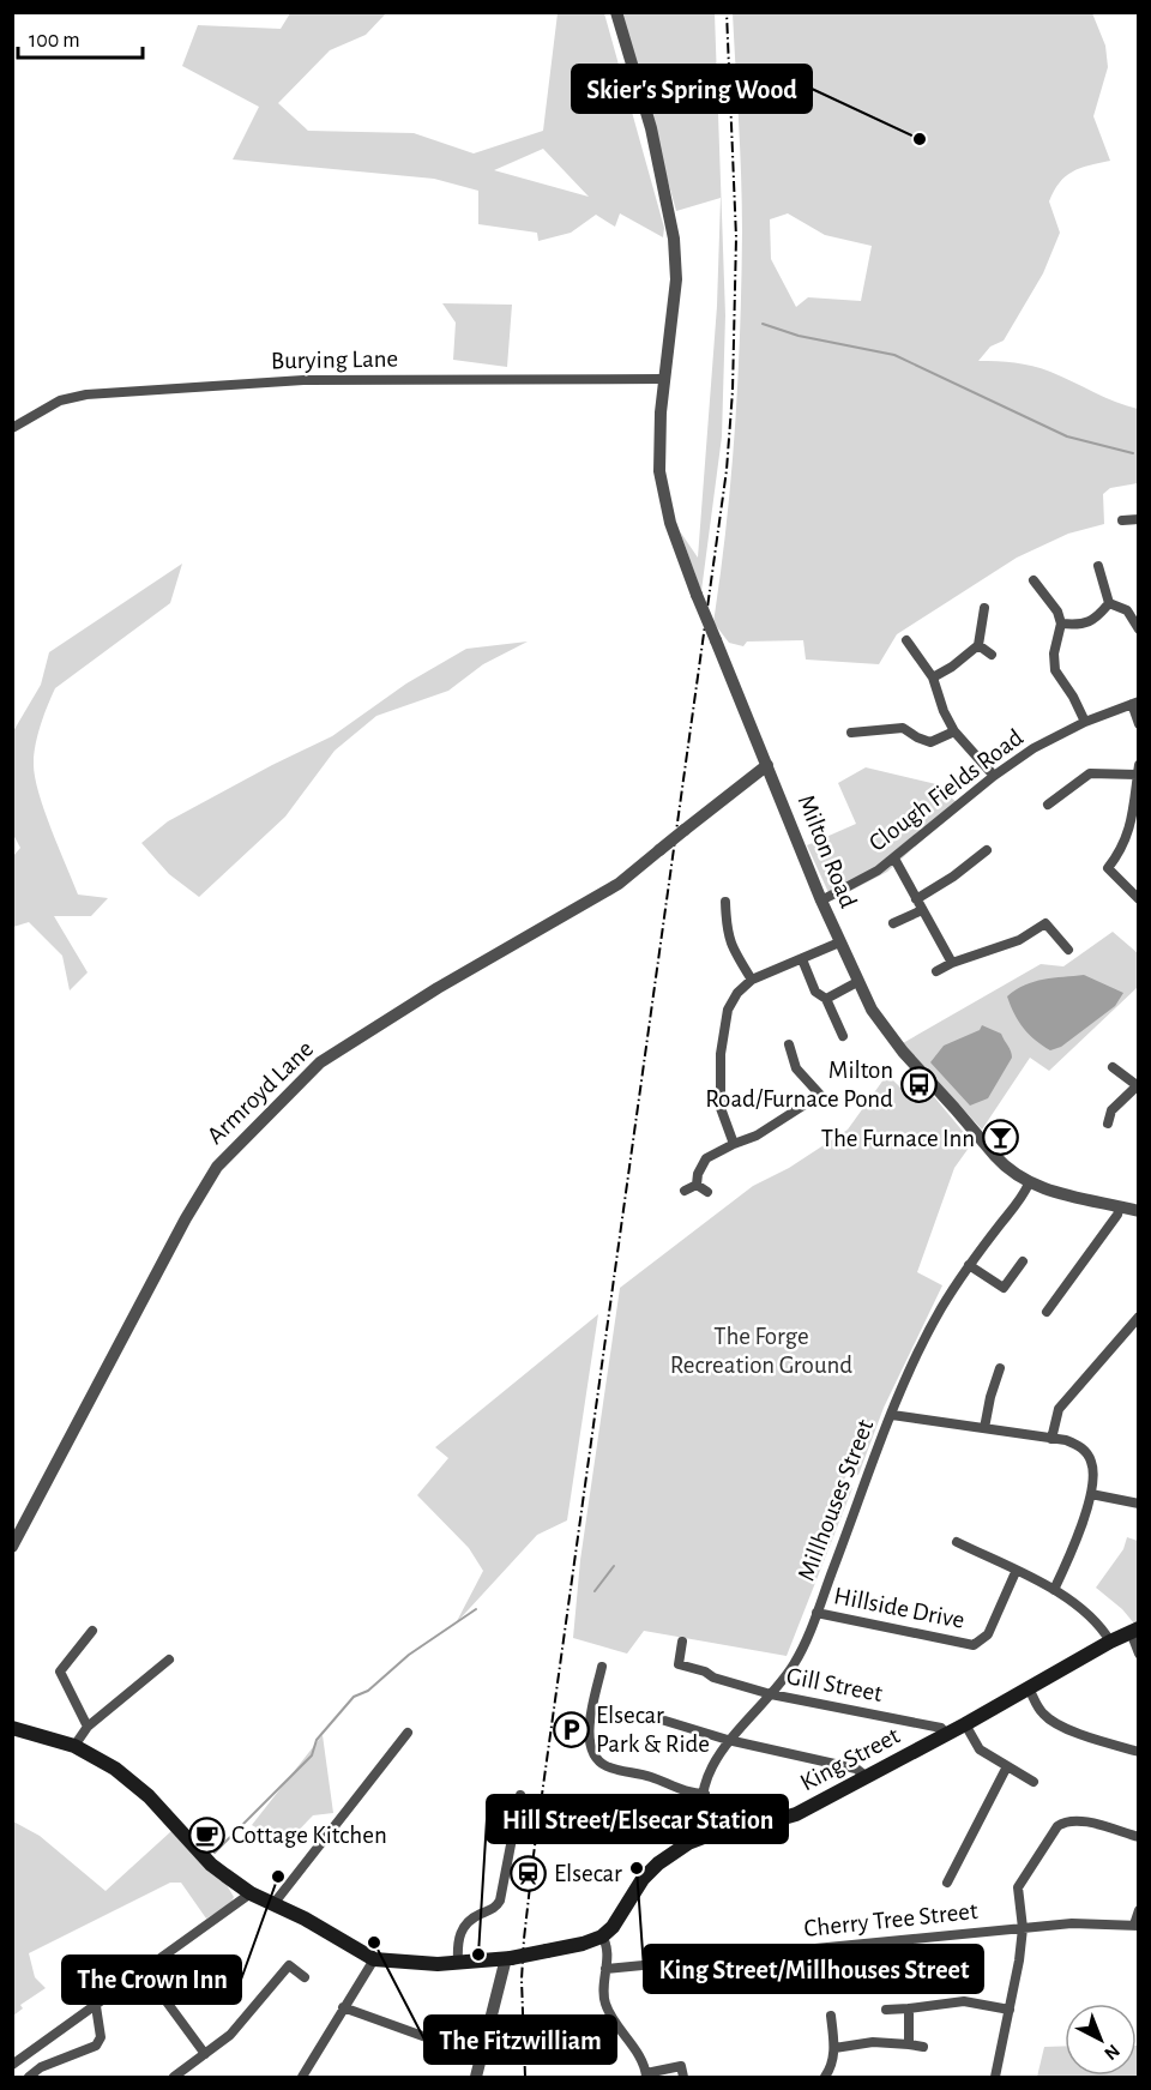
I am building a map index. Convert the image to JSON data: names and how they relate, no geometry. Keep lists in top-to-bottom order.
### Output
{
  "streets": {
    "main road": ["King Street"],
    "street": [
      "Burying Lane",
      "Clough Fields Road",
      "Milton Road",
      "Armroyd Lane",
      "Millhouses Street",
      "Hillside Drive",
      "Gill Street",
      "Cherry Tree Street"
    ]
  },
  "crossings": [
    ["Burying Lane", "Milton Road"],
    ["Clough Fields Road", "Milton Road"],
    ["Milton Road", "Armroyd Lane"],
    ["Milton Road", "Millhouses Street"],
    ["Millhouses Street", "Hillside Drive"],
    ["Millhouses Street", "Gill Street"],
    ["Millhouses Street", "King Street"],
    ["Gill Street", "King Street"]
  ],
  "parks": ["The Forge Recreation Ground"],
  "places": {
    "other": [
      "Skier's Spring Wood",
      "King Street/Millhouses Street",
      "The Crown Inn",
      "The Fitzwilliam",
      "Hill Street/Elsecar Station"
    ],
    "bus stop": ["Milton Road/Furnace Pond"],
    "bar": ["The Furnace Inn"],
    "parking": ["Elsecar Park & Ride"],
    "cafe": ["Cottage Kitchen"],
    "station": ["Elsecar"]
  },
  "scale_bar": "100 m",
  "north": "bottom right"
}
